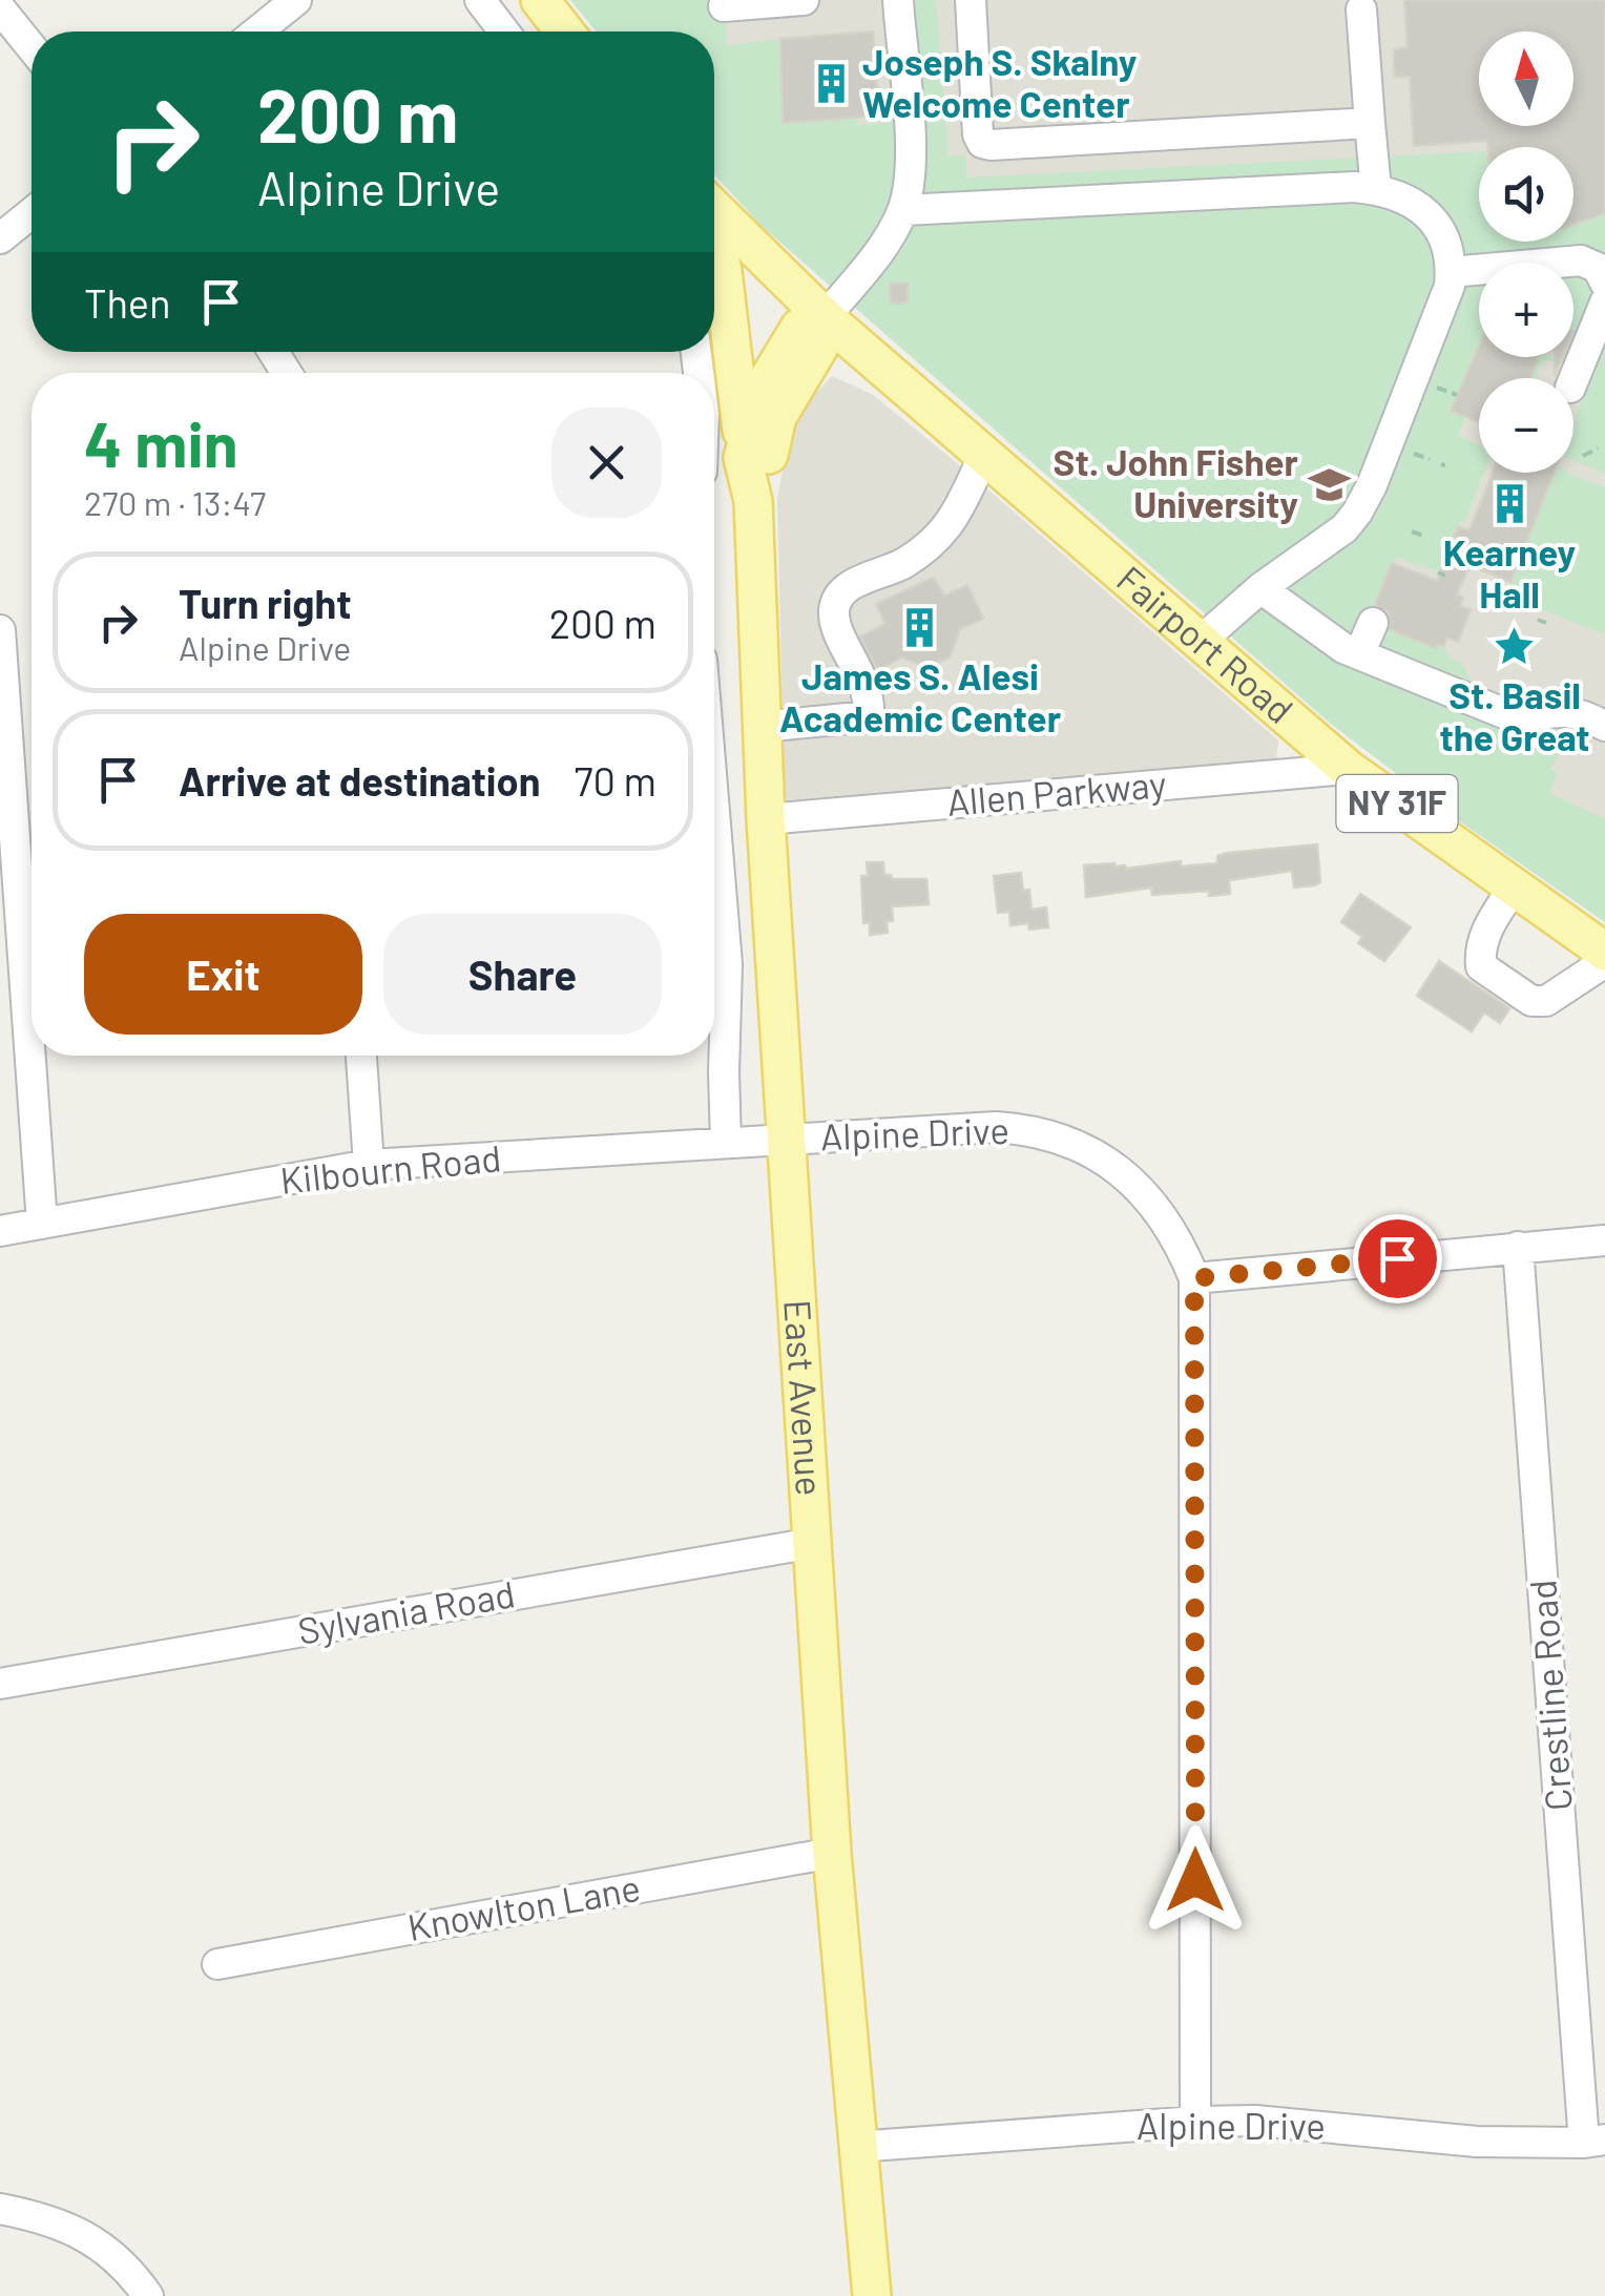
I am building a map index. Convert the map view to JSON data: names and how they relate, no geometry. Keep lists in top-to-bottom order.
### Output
{
  "streets": {
    "main road": ["Fairport Road", "NY 31F", "East Avenue"],
    "street": [
      "Allen Parkway",
      "Alpine Drive",
      "Kilbourn Road",
      "Sylvania Road",
      "Crestline Road",
      "Knowlton Lane"
    ]
  },
  "crossings": [
    ["Fairport Road", "Allen Parkway"],
    ["Fairport Road", "East Avenue"],
    ["Allen Parkway", "East Avenue"],
    ["Alpine Drive", "Kilbourn Road"],
    ["Alpine Drive", "East Avenue"],
    ["Alpine Drive", "Crestline Road"],
    ["Kilbourn Road", "East Avenue"],
    ["East Avenue", "Sylvania Road"],
    ["East Avenue", "Knowlton Lane"]
  ],
  "places": {
    "building": ["Joseph S. Skalny Welcome Center", "Kearney Hall", "James S. Alesi Academic Center"],
    "school or university": ["St. John Fisher University"],
    "place": ["St. Basil the Great"]
  },
  "north": "top",
  "page": {
    "map_buttons": ["+", "−"],
    "turn": ["200 m", "Alpine Drive"],
    "then": "Then",
    "heading": ["4 min", "270 m · 13:47"],
    "list": [
      {
        "name": "Turn right",
        "note": "Alpine Drive",
        "value": "200 m"
      },
      {
        "name": "Arrive at destination",
        "value": "70 m"
      }
    ],
    "buttons": ["Exit", "Share"]
  }
}
